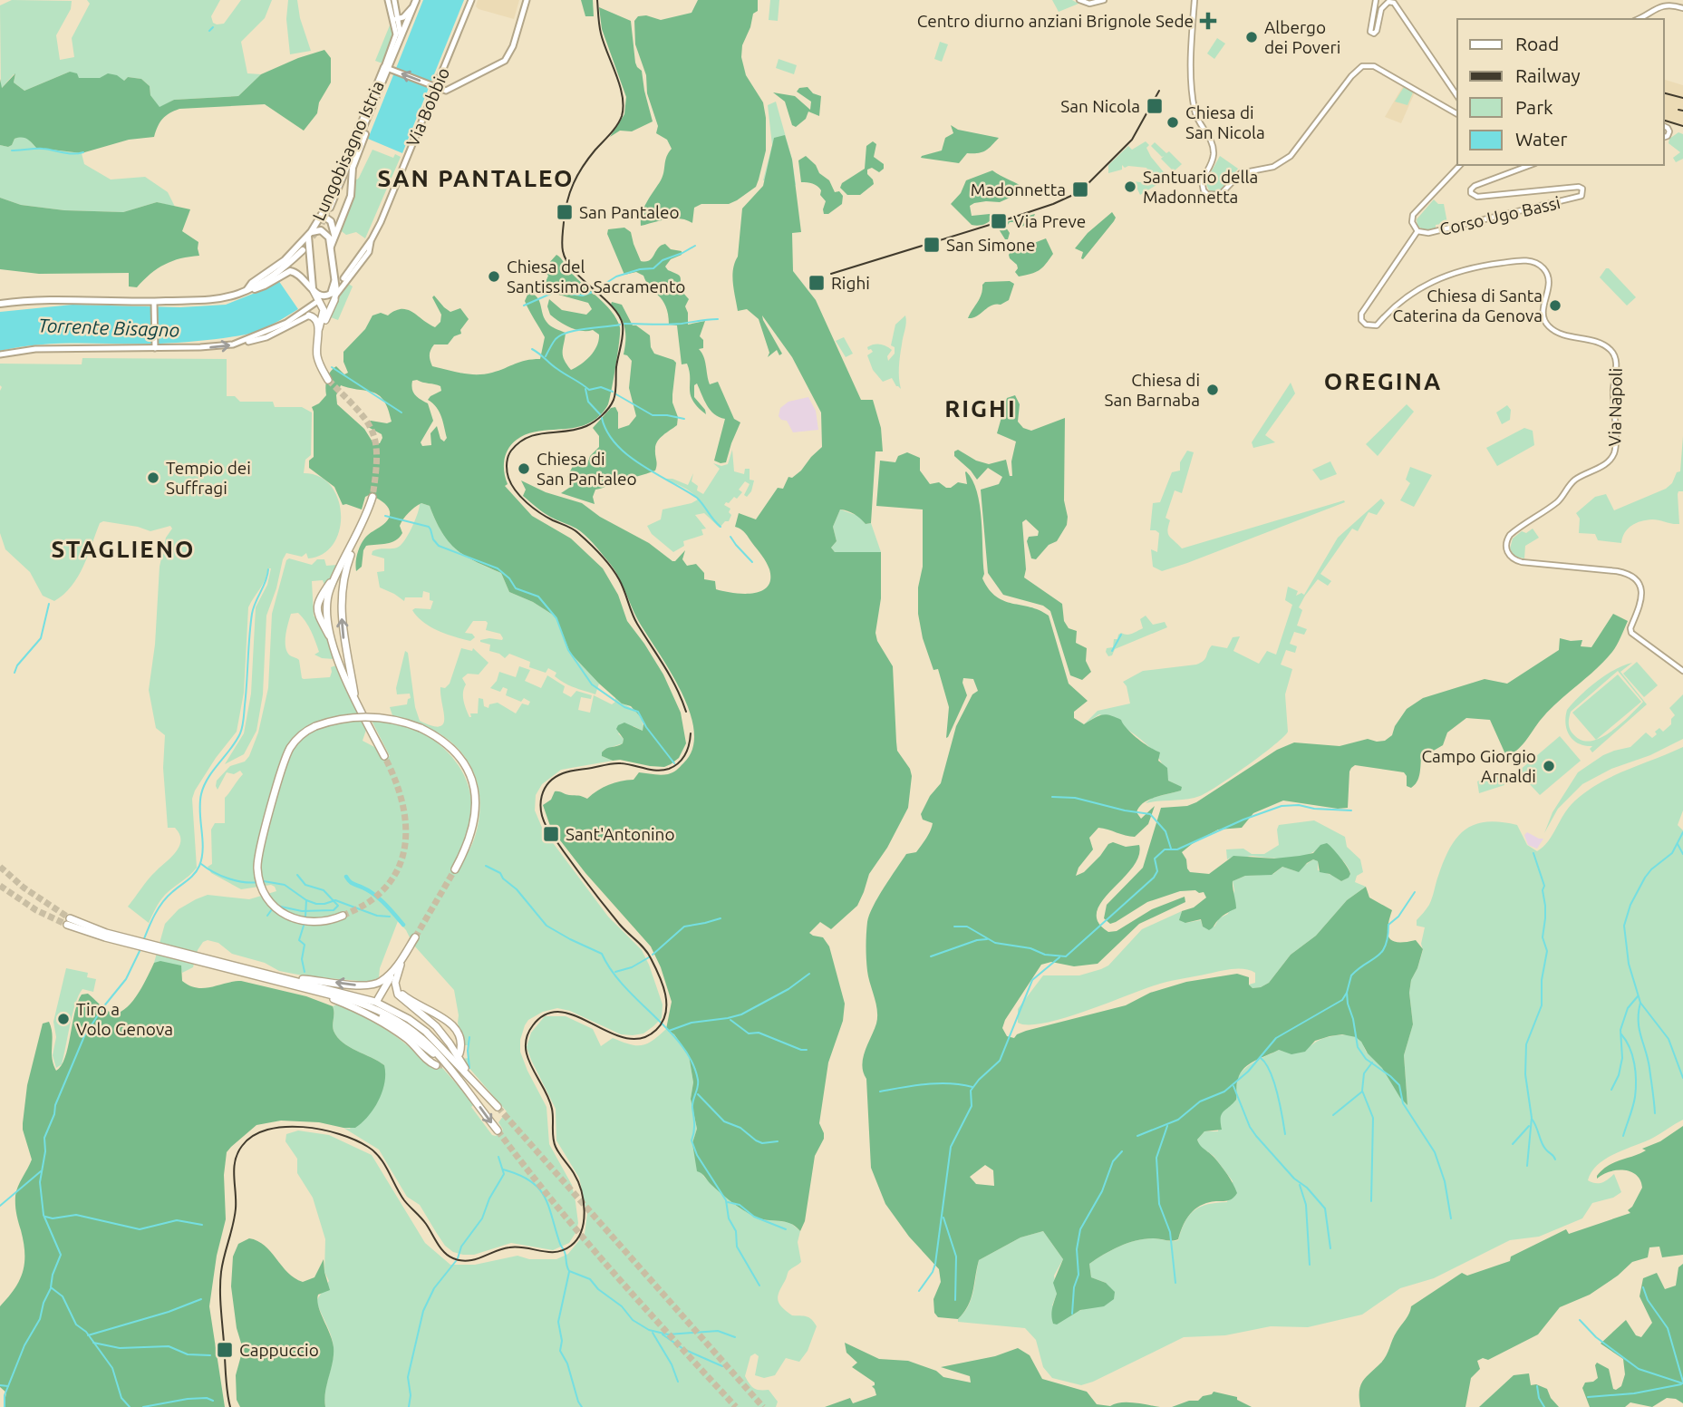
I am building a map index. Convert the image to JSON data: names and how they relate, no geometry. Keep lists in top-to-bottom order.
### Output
{
  "streets": {
    "main road": ["Via Bobbio", "Lungobisagno Istria"],
    "street": ["Corso Ugo Bassi", "Via Napoli"]
  },
  "crossings": [
    ["Corso Ugo Bassi", "Via Napoli"]
  ],
  "districts": [
    "SAN PANTALEO",
    "OREGINA",
    "RIGHI",
    "STAGLIENO"
  ],
  "water": ["Torrente Bisagno"],
  "places": {
    "health": ["Centro diurno anziani Brignole Sede"],
    "other": [
      "Albergo dei Poveri",
      "Chiesa di San Nicola",
      "Santuario della Madonnetta",
      "Chiesa del Santissimo Sacramento",
      "Chiesa di Santa Caterina da Genova",
      "Chiesa di San Barnaba",
      "Chiesa di San Pantaleo",
      "Tempio dei Suffragi",
      "Campo Giorgio Arnaldi",
      "Tiro a Volo Genova"
    ],
    "transit": [
      "San Nicola",
      "Madonnetta",
      "San Pantaleo",
      "Via Preve",
      "San Simone",
      "Righi",
      "Sant'Antonino",
      "Cappuccio"
    ]
  },
  "legend": [
    "Road",
    "Railway",
    "Park",
    "Water"
  ]
}
